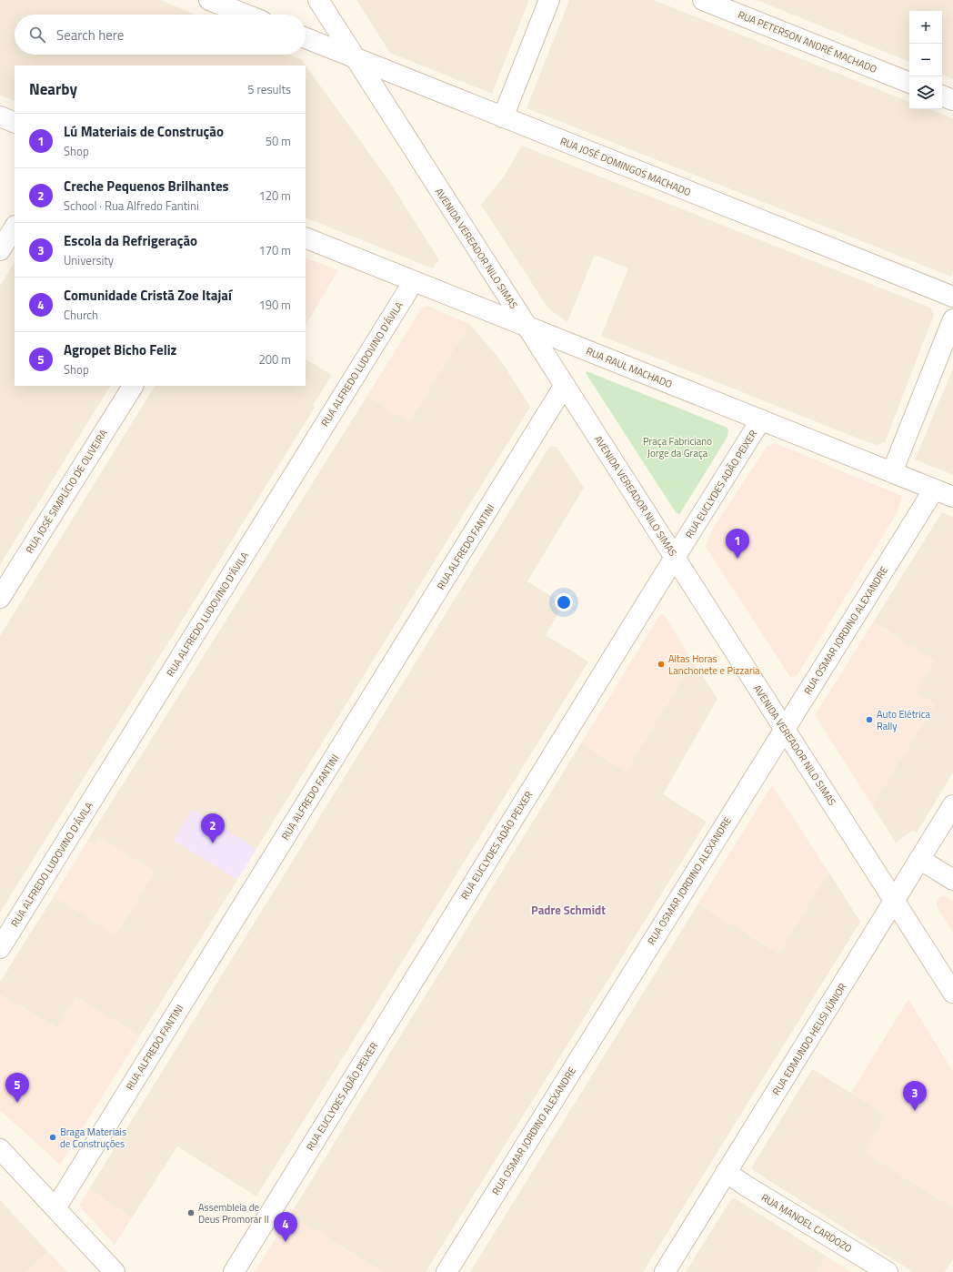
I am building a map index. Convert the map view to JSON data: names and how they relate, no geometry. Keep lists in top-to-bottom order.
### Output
{
  "streets": {
    "street": [
      "RUA PETERSON ANDRÉ MACHADO",
      "RUA JOSÉ DOMINGOS MACHADO",
      "AVENIDA VEREADOR NILO SIMAS",
      "RUA ALFREDO LUDOVINO D'ÁVILA",
      "RUA RAUL MACHADO",
      "RUA EUCLYDES ADÃO PEIXER",
      "RUA JOSÉ SIMPLÍCIO DE OLIVEIRA",
      "RUA ALFREDO FANTINI",
      "RUA OSMAR JORDINO ALEXANDRE",
      "RUA EDMUNDO HEUSI JÚNIOR",
      "RUA MANOEL CARDOZO"
    ]
  },
  "crossings": [
    ["RUA JOSÉ DOMINGOS MACHADO", "AVENIDA VEREADOR NILO SIMAS"],
    ["AVENIDA VEREADOR NILO SIMAS", "RUA RAUL MACHADO"],
    ["AVENIDA VEREADOR NILO SIMAS", "RUA EUCLYDES ADÃO PEIXER"],
    ["AVENIDA VEREADOR NILO SIMAS", "RUA ALFREDO FANTINI"],
    ["AVENIDA VEREADOR NILO SIMAS", "RUA OSMAR JORDINO ALEXANDRE"],
    ["AVENIDA VEREADOR NILO SIMAS", "RUA EDMUNDO HEUSI JÚNIOR"],
    ["RUA ALFREDO LUDOVINO D'ÁVILA", "RUA RAUL MACHADO"],
    ["RUA RAUL MACHADO", "RUA EUCLYDES ADÃO PEIXER"],
    ["RUA RAUL MACHADO", "RUA OSMAR JORDINO ALEXANDRE"],
    ["RUA EDMUNDO HEUSI JÚNIOR", "RUA MANOEL CARDOZO"]
  ],
  "districts": ["Padre Schmidt"],
  "parks": ["Praça Fabriciano Jorge da Graça"],
  "places": [
    "Altas Horas Lanchonete e Pizzaria",
    "Auto Elétrica Rally",
    "Braga Materiais de Construções",
    "Assembleia de Deus Promorar II"
  ],
  "page": {
    "map_buttons": ["+", "−"],
    "search": "Search here",
    "heading": ["Nearby", "5 results"],
    "list": [
      {
        "mark": "1",
        "name": "Lú Materiais de Construção",
        "note": "Shop",
        "value": "50 m"
      },
      {
        "mark": "2",
        "name": "Creche Pequenos Brilhantes",
        "note": "School · Rua Alfredo Fantini",
        "value": "120 m"
      },
      {
        "mark": "3",
        "name": "Escola da Refrigeração",
        "note": "University",
        "value": "170 m"
      },
      {
        "mark": "4",
        "name": "Comunidade Cristã Zoe Itajaí",
        "note": "Church",
        "value": "190 m"
      },
      {
        "mark": "5",
        "name": "Agropet Bicho Feliz",
        "note": "Shop",
        "value": "200 m"
      }
    ],
    "pins": [
      "1",
      "2",
      "5",
      "3",
      "4"
    ]
  }
}
